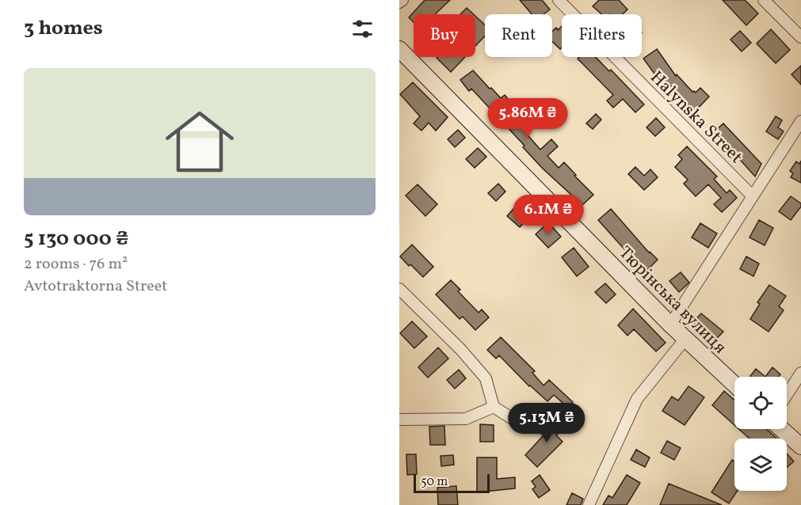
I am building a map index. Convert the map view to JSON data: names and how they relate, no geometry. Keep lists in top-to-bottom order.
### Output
{
  "streets": {
    "main road": ["Тюрінська вулиця"],
    "street": ["Halynska Street"]
  },
  "scale_bar": "50 m",
  "page": {
    "heading": "3 homes",
    "chip": ["Buy", "Rent", "Filters"],
    "list": [
      {
        "name": "5 130 000 ₴",
        "note": "2 rooms · 76 m² · Avtotraktorna Street"
      }
    ],
    "price": ["5.86M ₴", "6.1M ₴", "5.13M ₴"],
    "scale": "50 m"
  }
}
